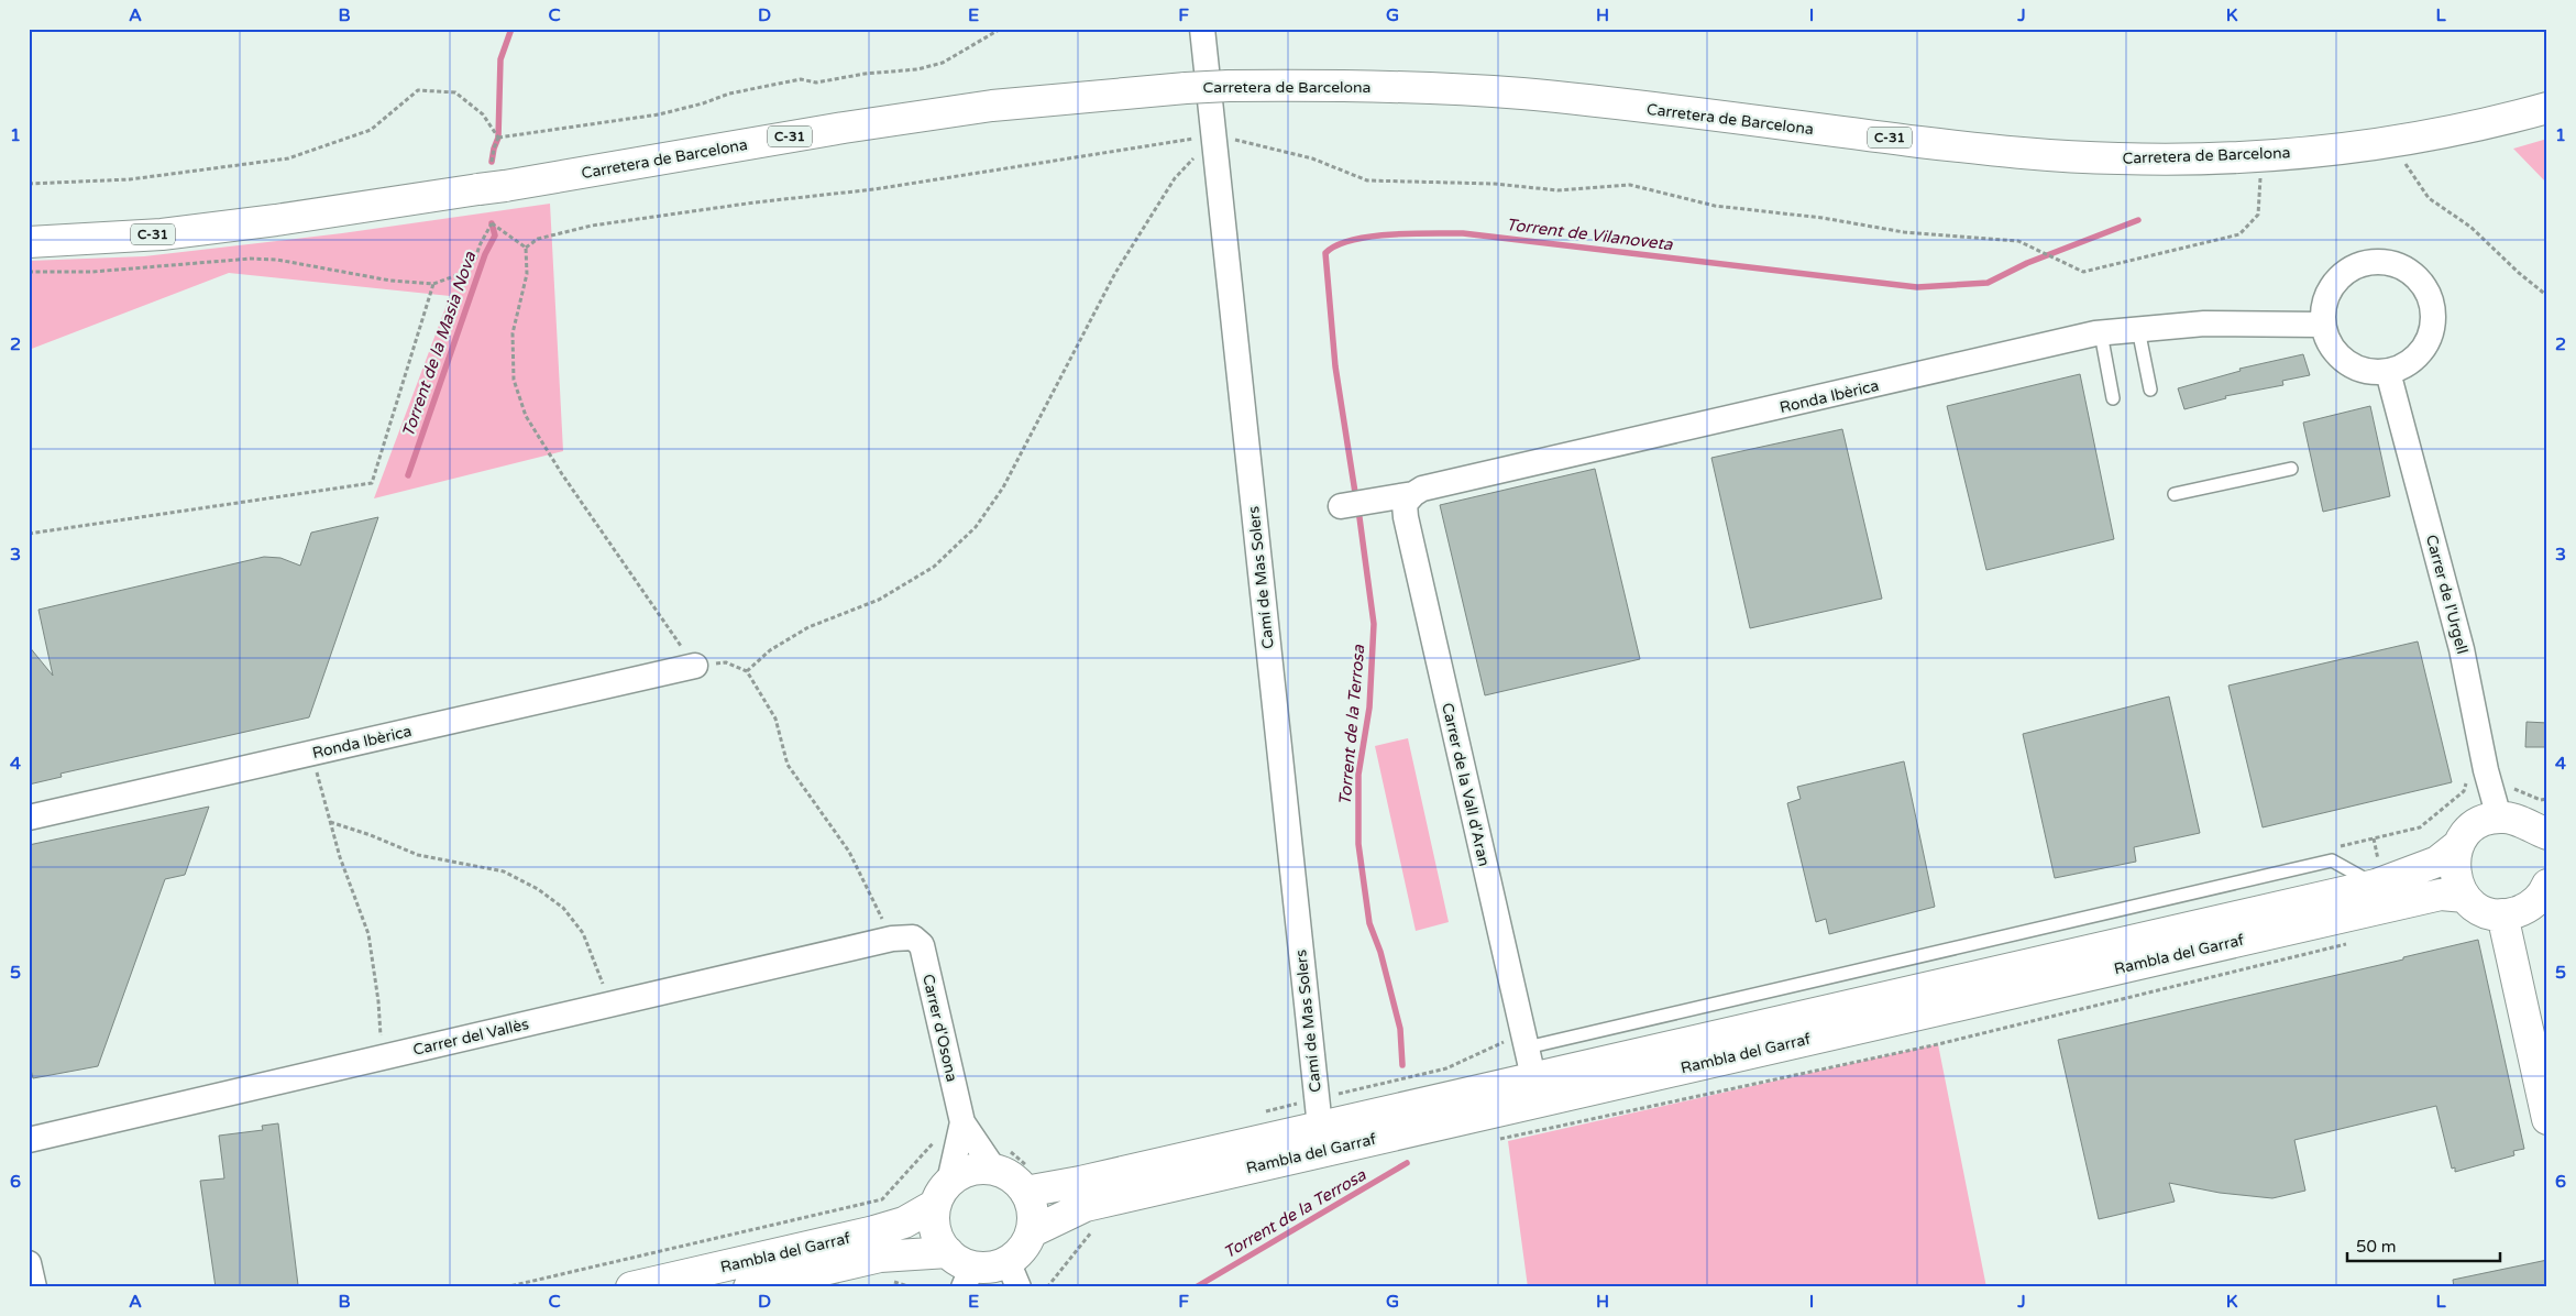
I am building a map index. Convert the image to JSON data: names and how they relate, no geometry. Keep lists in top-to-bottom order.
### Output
{
  "streets": {
    "main road": ["Carretera de Barcelona", "C-31", "Rambla del Garraf"],
    "street": [
      "Ronda Ibèrica",
      "Camí de Mas Solers",
      "Carrer de l'Urgell",
      "Carrer de la Vall d'Aran",
      "Carrer d'Osona",
      "Carrer del Vallès"
    ]
  },
  "crossings": [
    ["Ronda Ibèrica", "Carrer de l'Urgell"],
    ["Ronda Ibèrica", "Carrer de la Vall d'Aran"],
    ["Camí de Mas Solers", "Rambla del Garraf"],
    ["Carrer de l'Urgell", "Rambla del Garraf"],
    ["Carrer de la Vall d'Aran", "Rambla del Garraf"],
    ["Rambla del Garraf", "Carrer d'Osona"],
    ["Carrer d'Osona", "Carrer del Vallès"]
  ],
  "water": ["Torrent de Vilanoveta", "Torrent de la Masia Nova", "Torrent de la Terrosa"],
  "scale_bar": "50 m",
  "grid": {
    "columns": [
      "A",
      "B",
      "C",
      "D",
      "E",
      "F",
      "G",
      "H",
      "I",
      "J",
      "K",
      "L"
    ],
    "rows": [
      "1",
      "2",
      "3",
      "4",
      "5",
      "6"
    ]
  }
}
